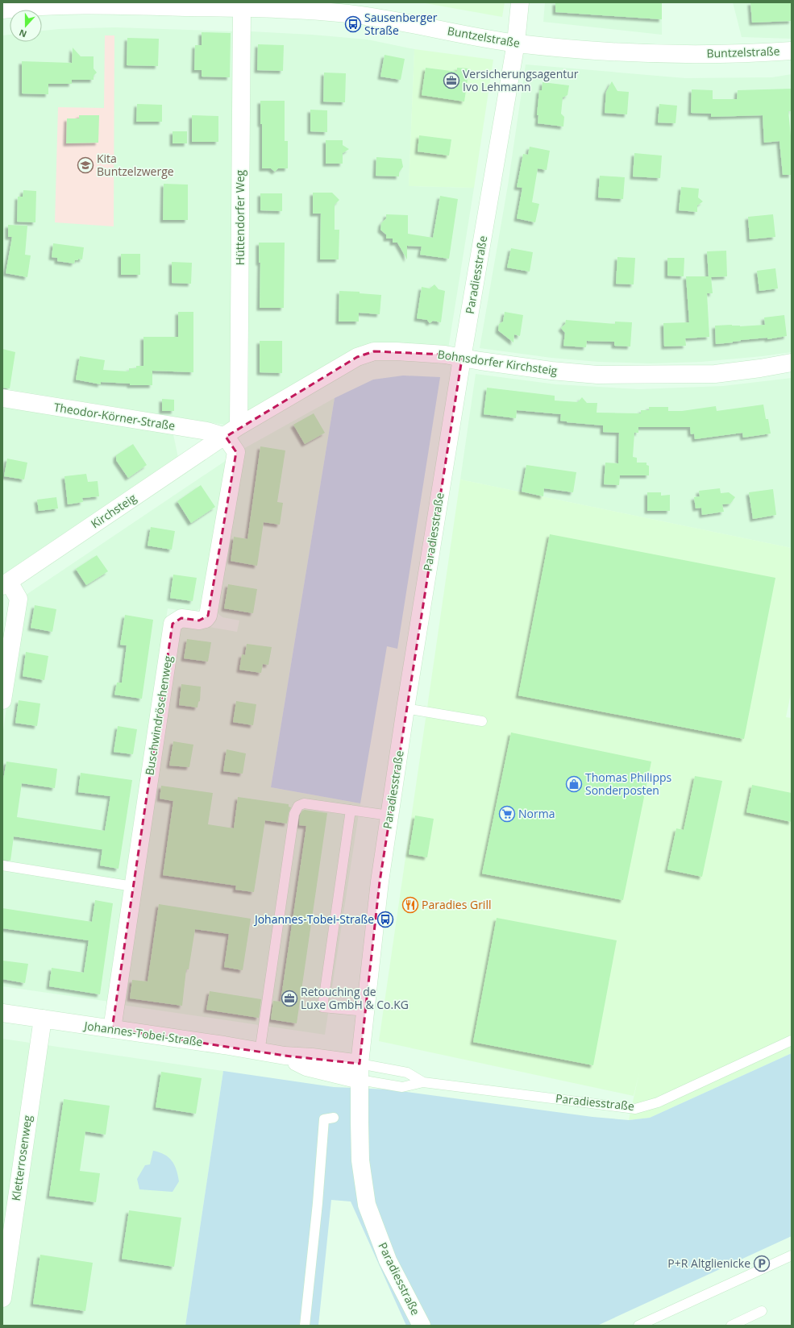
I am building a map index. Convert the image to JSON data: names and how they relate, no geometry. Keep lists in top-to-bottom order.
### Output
{
  "streets": {
    "street": [
      "Buntzelstraße",
      "Hüttendorfer Weg",
      "Paradiesstraße",
      "Bohnsdorfer Kirchsteig",
      "Theodor-Körner-Straße",
      "Kirchsteig",
      "Buschwindröschenweg",
      "Johannes-Tobei-Straße",
      "Kletterrosenweg"
    ]
  },
  "crossings": [
    ["Buntzelstraße", "Hüttendorfer Weg"],
    ["Buntzelstraße", "Paradiesstraße"],
    ["Hüttendorfer Weg", "Bohnsdorfer Kirchsteig"],
    ["Hüttendorfer Weg", "Theodor-Körner-Straße"],
    ["Hüttendorfer Weg", "Kirchsteig"],
    ["Hüttendorfer Weg", "Buschwindröschenweg"],
    ["Paradiesstraße", "Bohnsdorfer Kirchsteig"],
    ["Paradiesstraße", "Johannes-Tobei-Straße"],
    ["Bohnsdorfer Kirchsteig", "Theodor-Körner-Straße"],
    ["Bohnsdorfer Kirchsteig", "Kirchsteig"],
    ["Bohnsdorfer Kirchsteig", "Buschwindröschenweg"],
    ["Theodor-Körner-Straße", "Kirchsteig"],
    ["Theodor-Körner-Straße", "Buschwindröschenweg"],
    ["Kirchsteig", "Buschwindröschenweg"],
    ["Buschwindröschenweg", "Johannes-Tobei-Straße"],
    ["Johannes-Tobei-Straße", "Kletterrosenweg"]
  ],
  "places": {
    "bus stop": ["Sausenberger Straße", "Johannes-Tobei-Straße"],
    "office": ["Versicherungsagentur Ivo Lehmann", "Retouching de Luxe GmbH & Co.KG"],
    "school or university": ["Kita Buntzelzwerge"],
    "shop": ["Thomas Philipps Sonderposten"],
    "supermarket": ["Norma"],
    "restaurant": ["Paradies Grill"],
    "parking": ["P+R Altglienicke"]
  },
  "north": "bottom"
}
